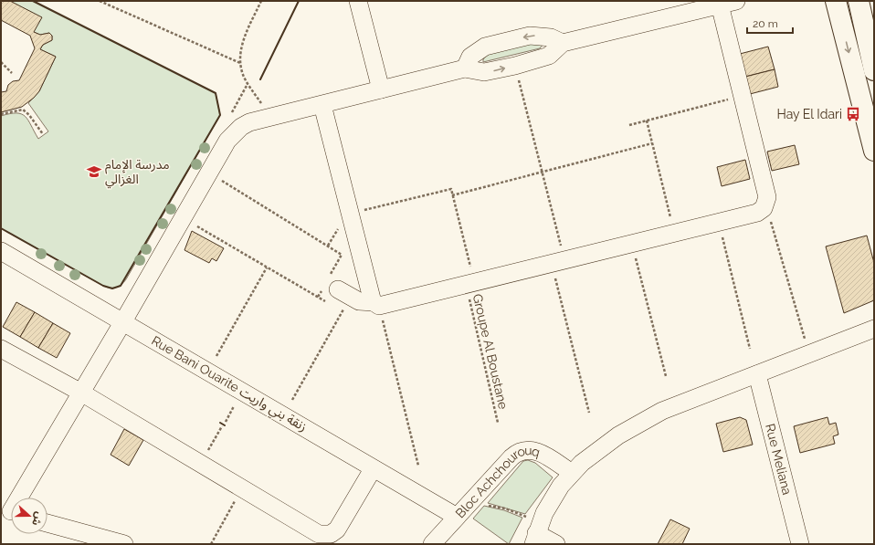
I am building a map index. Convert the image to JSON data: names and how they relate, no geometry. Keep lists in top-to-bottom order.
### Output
{
  "streets": {
    "street": ["Rue Bani Ouarite زنقة بني واريت", "Rue Meliana", "Bloc Achchourouq"],
    "path": ["Groupe Al Boustane"]
  },
  "crossings": [
    ["Rue Bani Ouarite زنقة بني واريت", "Bloc Achchourouq"]
  ],
  "places": {
    "bus stop": ["Hay El Idari"],
    "school or university": ["مدرسة الإمام الغزالي"]
  },
  "scale_bar": "20 m",
  "north": "right"
}
